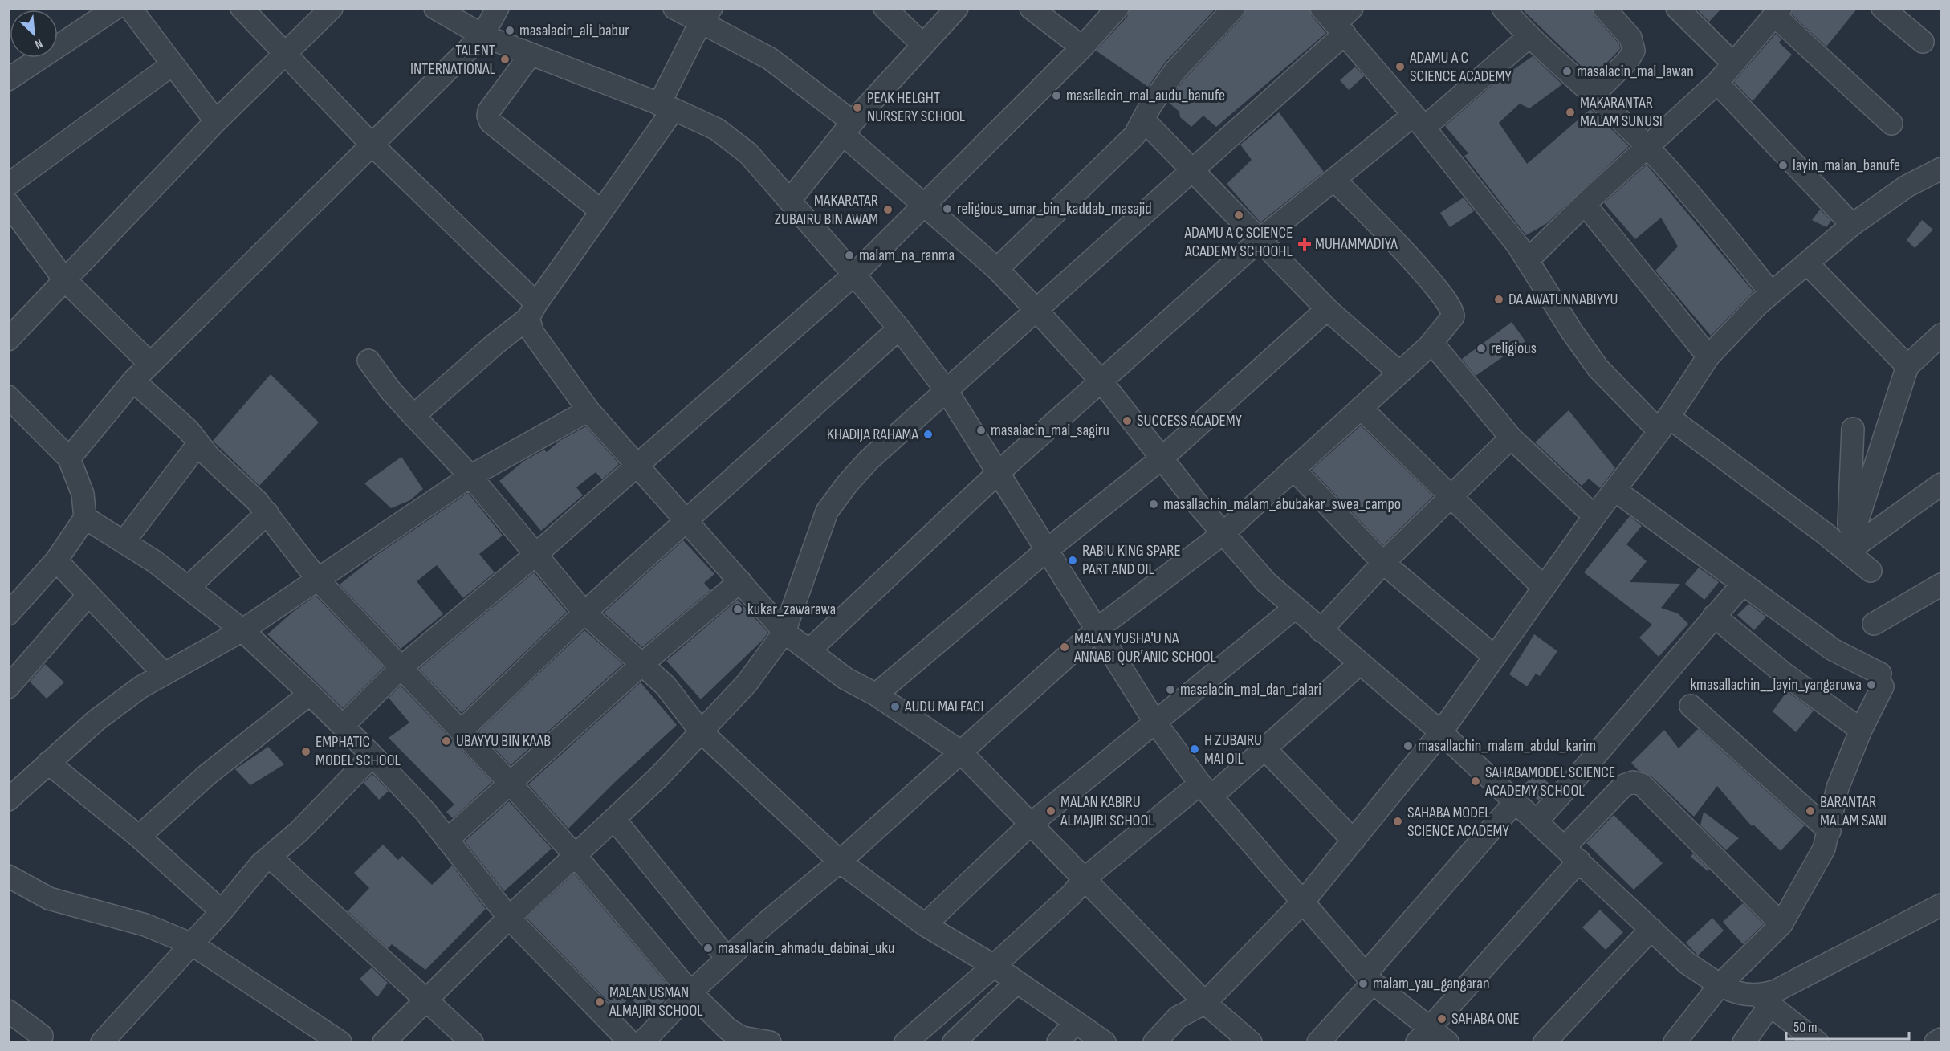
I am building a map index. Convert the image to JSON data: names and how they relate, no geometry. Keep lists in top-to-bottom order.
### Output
{
  "places": {
    "other": [
      "masalacin_ali_babur",
      "TALENT INTERNATIONAL",
      "ADAMU A C SCIENCE ACADEMY",
      "masalacin_mal_lawan",
      "masallacin_mal_audu_banufe",
      "PEAK HELGHT NURSERY SCHOOL",
      "MAKARANTAR MALAM SUNUSI",
      "layin_malan_banufe",
      "religious_umar_bin_kaddab_masajid",
      "MAKARATAR ZUBAIRU BIN AWAM",
      "ADAMU A C SCIENCE ACADEMY SCHOOHL",
      "malam_na_ranma",
      "DA AWATUNNABIYYU",
      "religious",
      "SUCCESS ACADEMY",
      "masalacin_mal_sagiru",
      "KHADIJA RAHAMA",
      "masallachin_malam_abubakar_swea_campo",
      "RABIU KING SPARE PART AND OIL",
      "kukar_zawarawa",
      "MALAN YUSHA'U NA ANNABI QUR'ANIC SCHOOL",
      "kmasallachin__layin_yangaruwa",
      "masalacin_mal_dan_dalari",
      "AUDU MAI FACI",
      "UBAYYU BIN KAAB",
      "masallachin_malam_abdul_karim",
      "H ZUBAIRU MAI OIL",
      "EMPHATIC MODEL SCHOOL",
      "SAHABAMODEL SCIENCE ACADEMY SCHOOL",
      "MALAN KABIRU ALMAJIRI SCHOOL",
      "BARANTAR MALAM SANI",
      "SAHABA MODEL SCIENCE ACADEMY",
      "masallacin_ahmadu_dabinai_uku",
      "malam_yau_gangaran",
      "MALAN USMAN ALMAJIRI SCHOOL",
      "SAHABA ONE"
    ],
    "health": ["MUHAMMADIYA"]
  },
  "scale_bar": "50 m",
  "north": "bottom right"
}
